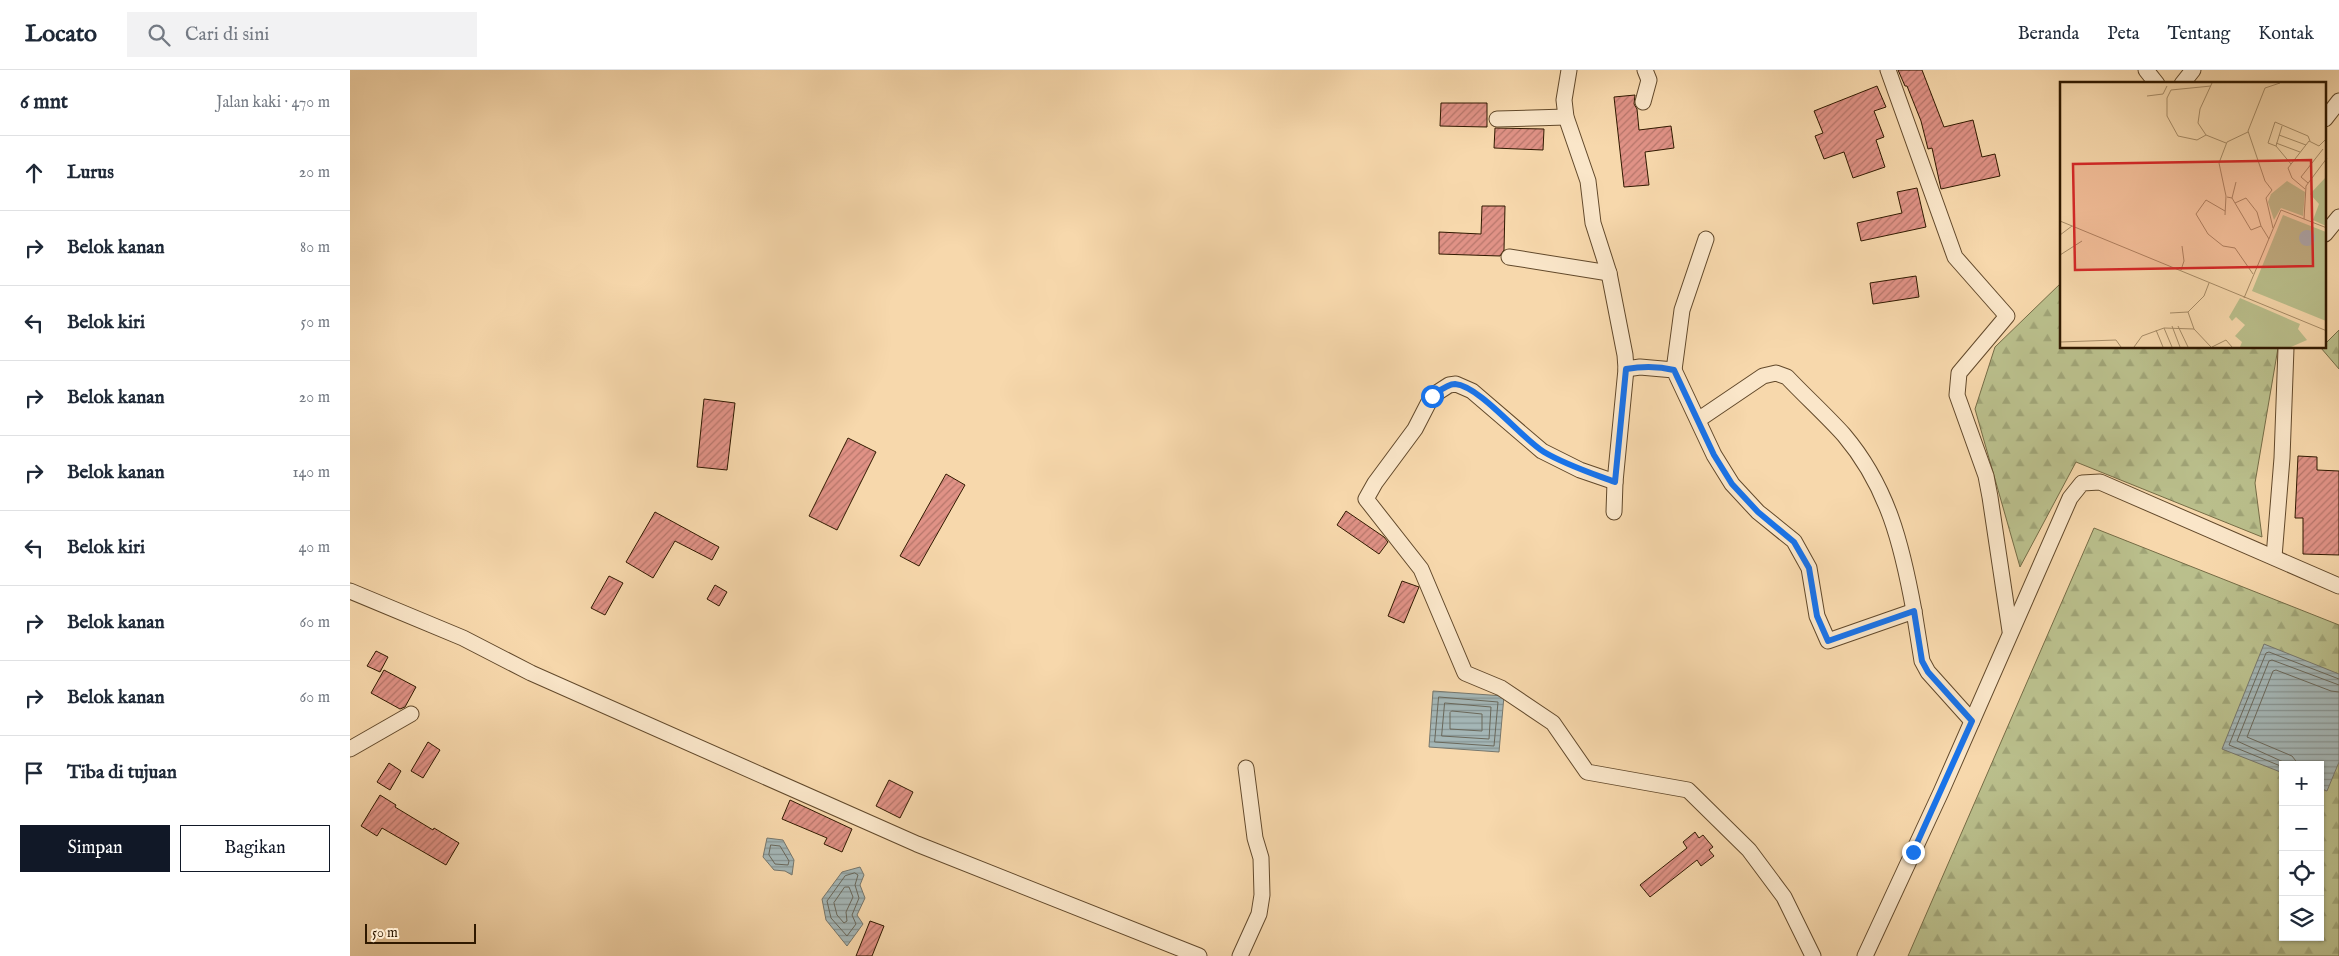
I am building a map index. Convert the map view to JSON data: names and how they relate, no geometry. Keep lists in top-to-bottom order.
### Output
{
  "scale_bar": "50 m",
  "page": {
    "header": "Locato",
    "search": "Cari di sini",
    "nav": [
      "Beranda",
      "Peta",
      "Tentang",
      "Kontak"
    ],
    "heading": ["6 mnt", "Jalan kaki · 470 m"],
    "list": [
      ["Lurus", "20 m"],
      ["Belok kanan", "80 m"],
      ["Belok kiri", "50 m"],
      ["Belok kanan", "20 m"],
      ["Belok kanan", "140 m"],
      ["Belok kiri", "40 m"],
      ["Belok kanan", "60 m"],
      ["Belok kanan", "60 m"],
      "Tiba di tujuan"
    ],
    "map_buttons": ["+", "−"],
    "buttons": ["Simpan", "Bagikan"],
    "scale": "50 m"
  }
}
